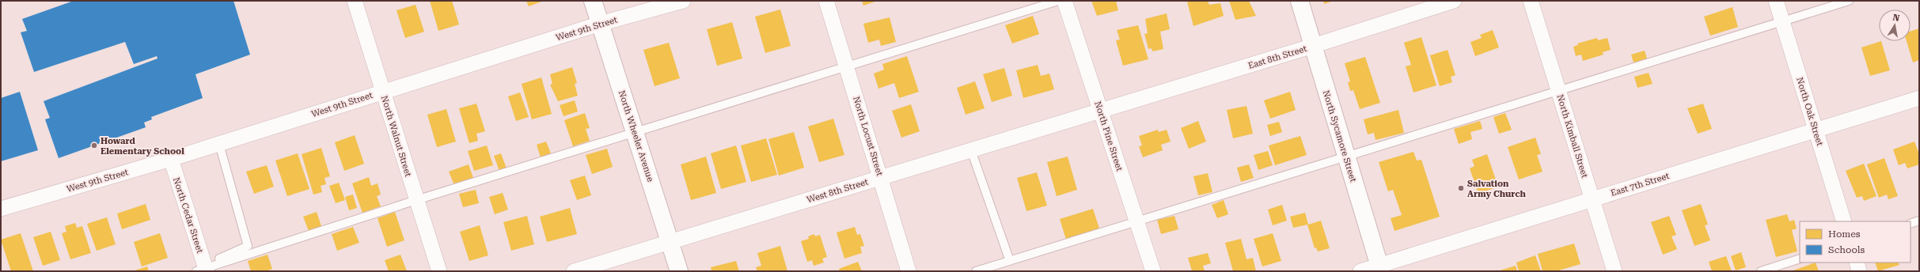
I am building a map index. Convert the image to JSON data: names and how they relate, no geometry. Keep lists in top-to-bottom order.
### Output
{
  "streets": {
    "street": [
      "West 9th Street",
      "East 8th Street",
      "North Oak Street",
      "North Walnut Street",
      "North Wheeler Avenue",
      "North Locust Street",
      "North Pine Street",
      "North Sycamore Street",
      "North Kimball Street",
      "East 7th Street",
      "West 8th Street",
      "North Cedar Street"
    ]
  },
  "crossings": [
    ["West 9th Street", "North Walnut Street"],
    ["West 9th Street", "North Wheeler Avenue"],
    ["West 9th Street", "North Cedar Street"],
    ["East 8th Street", "North Pine Street"],
    ["East 8th Street", "North Sycamore Street"],
    ["East 8th Street", "West 8th Street"],
    ["North Oak Street", "East 7th Street"],
    ["North Wheeler Avenue", "West 8th Street"],
    ["North Locust Street", "West 8th Street"],
    ["North Pine Street", "West 8th Street"],
    ["North Sycamore Street", "East 7th Street"],
    ["North Kimball Street", "East 7th Street"]
  ],
  "places": ["Howard Elementary School", "Salvation Army Church"],
  "legend": ["Homes", "Schools"],
  "north": "top"
}
